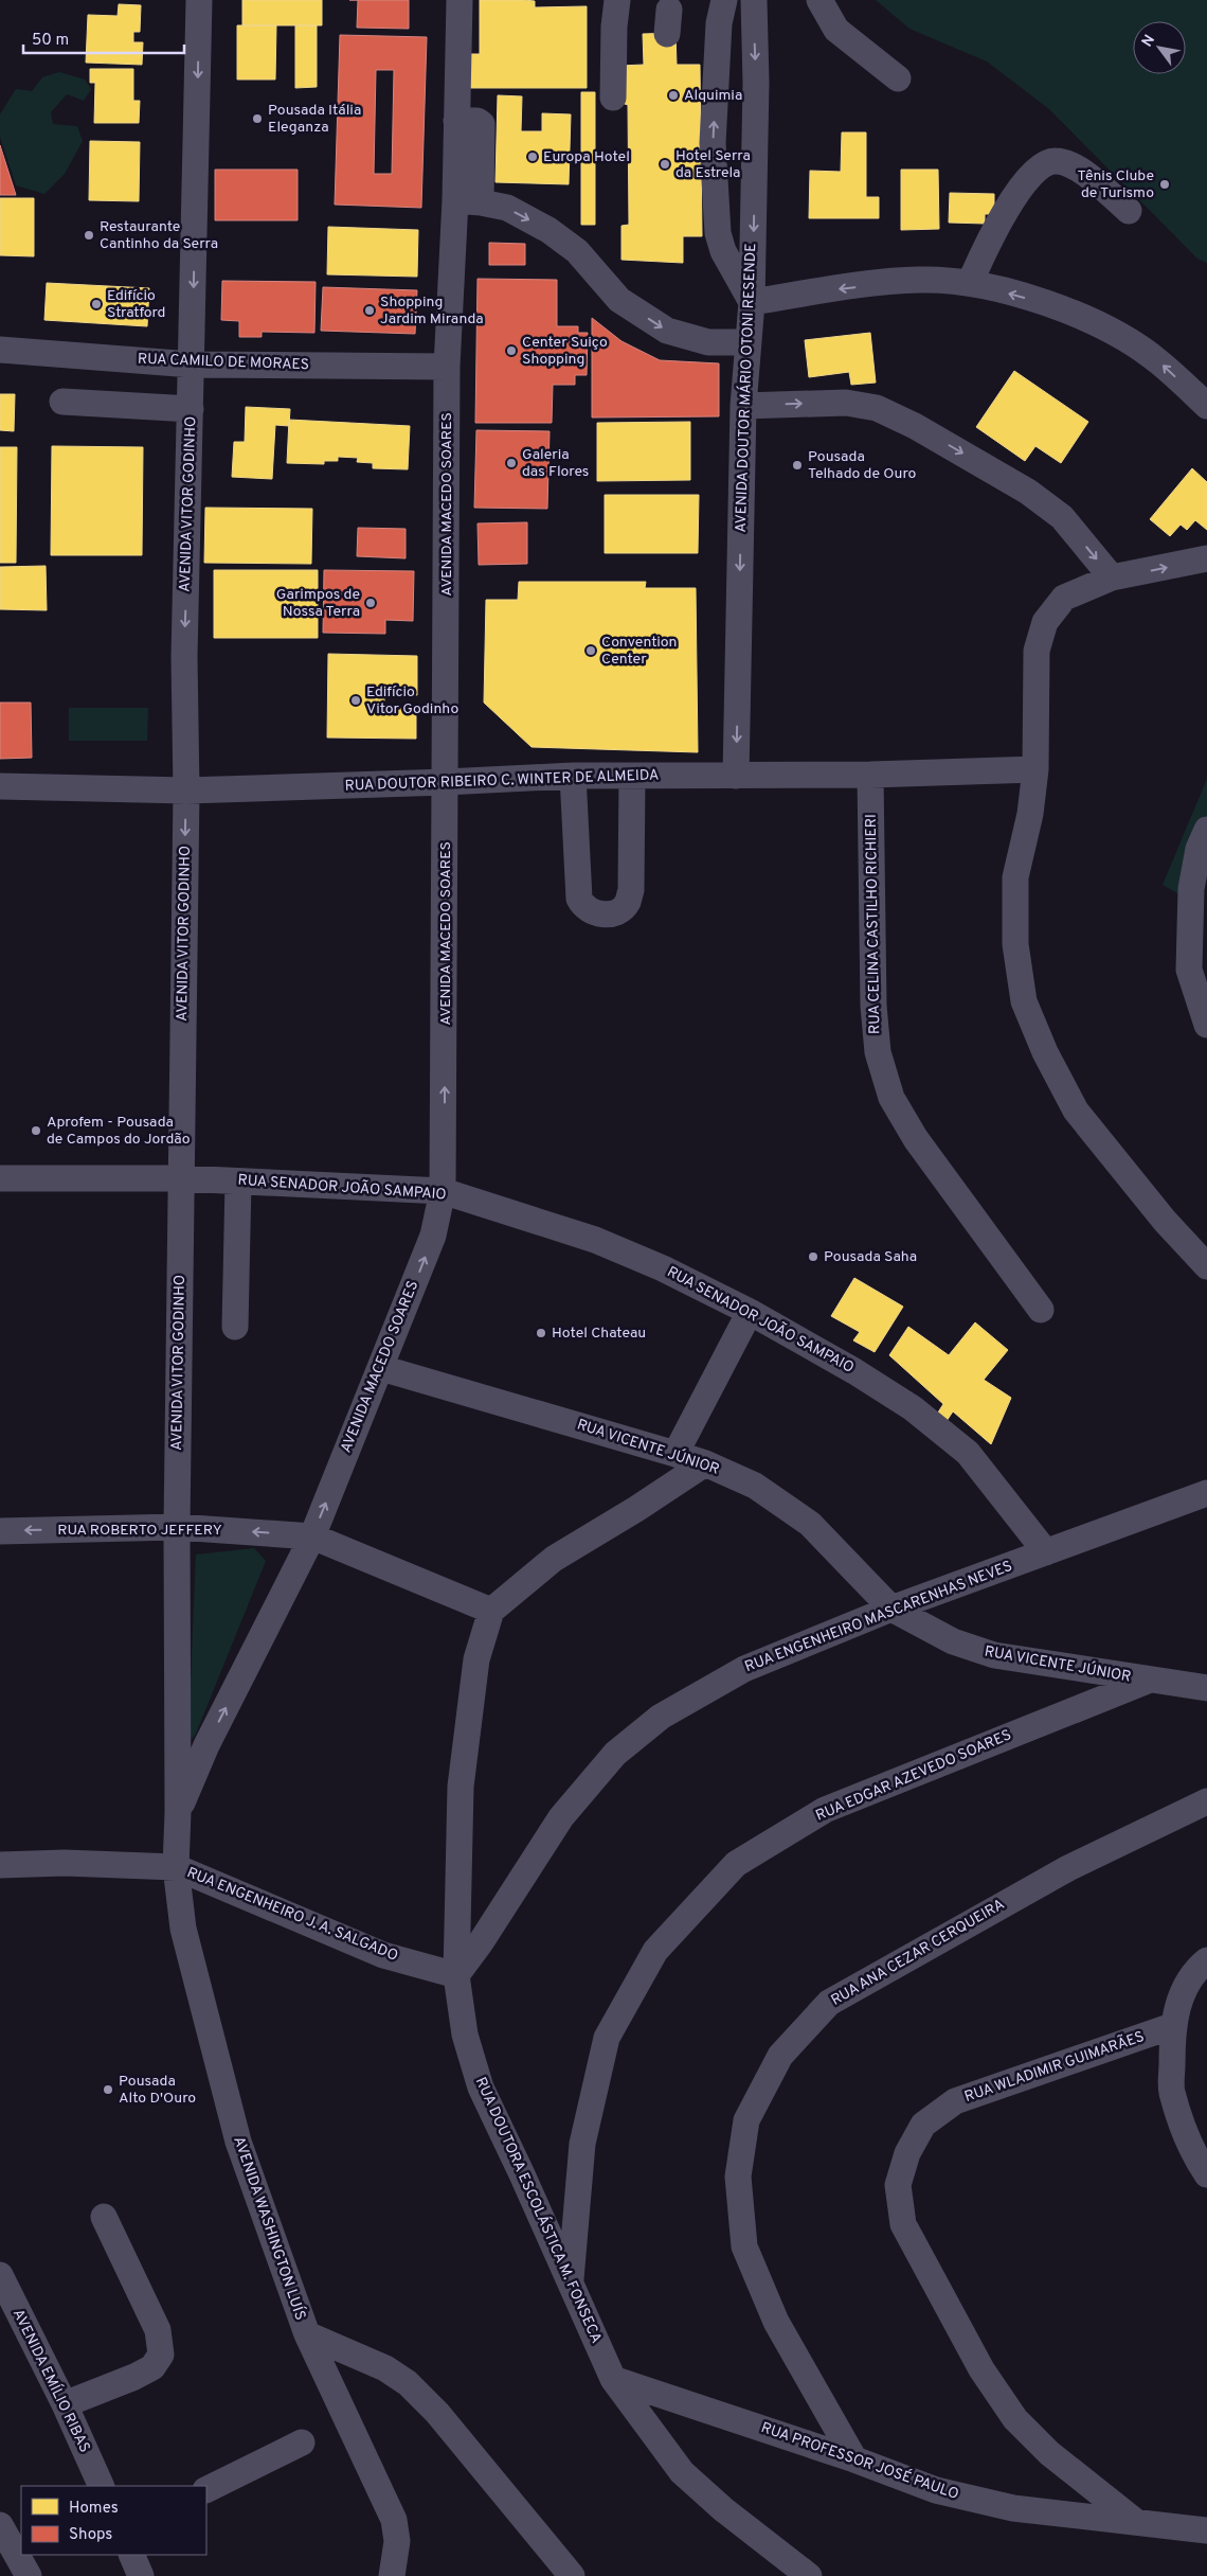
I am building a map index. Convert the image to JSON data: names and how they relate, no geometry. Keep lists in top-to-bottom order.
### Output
{
  "streets": {
    "street": [
      "RUA CAMILO DE MORAES",
      "AVENIDA DOUTOR MÁRIO OTONI RESENDE",
      "AVENIDA VITOR GODINHO",
      "AVENIDA MACEDO SOARES",
      "RUA DOUTOR RIBEIRO C. WINTER DE ALMEIDA",
      "RUA CELINA CASTILHO RICHIERI",
      "RUA SENADOR JOÃO SAMPAIO",
      "RUA VICENTE JÚNIOR",
      "RUA ROBERTO JEFFERY",
      "RUA ENGENHEIRO MASCARENHAS NEVES",
      "RUA EDGAR AZEVEDO SOARES",
      "RUA ENGENHEIRO J. A. SALGADO",
      "RUA ANA CEZAR CERQUEIRA",
      "RUA WLADIMIR GUIMARÃES",
      "RUA DOUTORA ESCOLÁSTICA M. FONSECA",
      "AVENIDA WASHINGTON LUÍS",
      "AVENIDA EMÍLIO RIBAS",
      "RUA PROFESSOR JOSÉ PAULO"
    ]
  },
  "crossings": [
    ["RUA CAMILO DE MORAES", "AVENIDA VITOR GODINHO"],
    ["RUA CAMILO DE MORAES", "AVENIDA MACEDO SOARES"],
    ["AVENIDA DOUTOR MÁRIO OTONI RESENDE", "RUA DOUTOR RIBEIRO C. WINTER DE ALMEIDA"],
    ["AVENIDA VITOR GODINHO", "AVENIDA MACEDO SOARES"],
    ["AVENIDA VITOR GODINHO", "RUA DOUTOR RIBEIRO C. WINTER DE ALMEIDA"],
    ["AVENIDA VITOR GODINHO", "RUA SENADOR JOÃO SAMPAIO"],
    ["AVENIDA VITOR GODINHO", "RUA ROBERTO JEFFERY"],
    ["AVENIDA VITOR GODINHO", "RUA ENGENHEIRO J. A. SALGADO"],
    ["AVENIDA VITOR GODINHO", "AVENIDA WASHINGTON LUÍS"],
    ["AVENIDA MACEDO SOARES", "RUA DOUTOR RIBEIRO C. WINTER DE ALMEIDA"],
    ["AVENIDA MACEDO SOARES", "RUA SENADOR JOÃO SAMPAIO"],
    ["AVENIDA MACEDO SOARES", "RUA VICENTE JÚNIOR"],
    ["AVENIDA MACEDO SOARES", "RUA ROBERTO JEFFERY"],
    ["RUA DOUTOR RIBEIRO C. WINTER DE ALMEIDA", "RUA CELINA CASTILHO RICHIERI"],
    ["RUA SENADOR JOÃO SAMPAIO", "RUA ENGENHEIRO MASCARENHAS NEVES"],
    ["RUA VICENTE JÚNIOR", "RUA ENGENHEIRO MASCARENHAS NEVES"],
    ["RUA VICENTE JÚNIOR", "RUA EDGAR AZEVEDO SOARES"],
    ["RUA ROBERTO JEFFERY", "RUA DOUTORA ESCOLÁSTICA M. FONSECA"],
    ["RUA ENGENHEIRO MASCARENHAS NEVES", "RUA ENGENHEIRO J. A. SALGADO"],
    ["RUA ENGENHEIRO MASCARENHAS NEVES", "RUA DOUTORA ESCOLÁSTICA M. FONSECA"],
    ["RUA EDGAR AZEVEDO SOARES", "RUA DOUTORA ESCOLÁSTICA M. FONSECA"],
    ["RUA ENGENHEIRO J. A. SALGADO", "RUA DOUTORA ESCOLÁSTICA M. FONSECA"],
    ["RUA ENGENHEIRO J. A. SALGADO", "AVENIDA WASHINGTON LUÍS"],
    ["RUA ANA CEZAR CERQUEIRA", "RUA PROFESSOR JOSÉ PAULO"],
    ["RUA WLADIMIR GUIMARÃES", "RUA PROFESSOR JOSÉ PAULO"],
    ["RUA DOUTORA ESCOLÁSTICA M. FONSECA", "RUA PROFESSOR JOSÉ PAULO"]
  ],
  "one_way": ["AVENIDA VITOR GODINHO", "AVENIDA MACEDO SOARES", "RUA ROBERTO JEFFERY"],
  "places": [
    "Alquimia",
    "Pousada Itália Eleganza",
    "Europa Hotel",
    "Hotel Serra da Estrela",
    "Tênis Clube de Turismo",
    "Restaurante Cantinho da Serra",
    "Edifício Stratford",
    "Shopping Jardim Miranda",
    "Center Suiço Shopping",
    "Galeria das Flores",
    "Pousada Telhado de Ouro",
    "Garimpos de Nossa Terra",
    "Convention Center",
    "Edifício Vitor Godinho",
    "Aprofem - Pousada de Campos do Jordão",
    "Pousada Saha",
    "Hotel Chateau",
    "Pousada Alto D'Ouro"
  ],
  "legend": ["Homes", "Shops"],
  "scale_bar": "50 m",
  "north": "top left"
}
